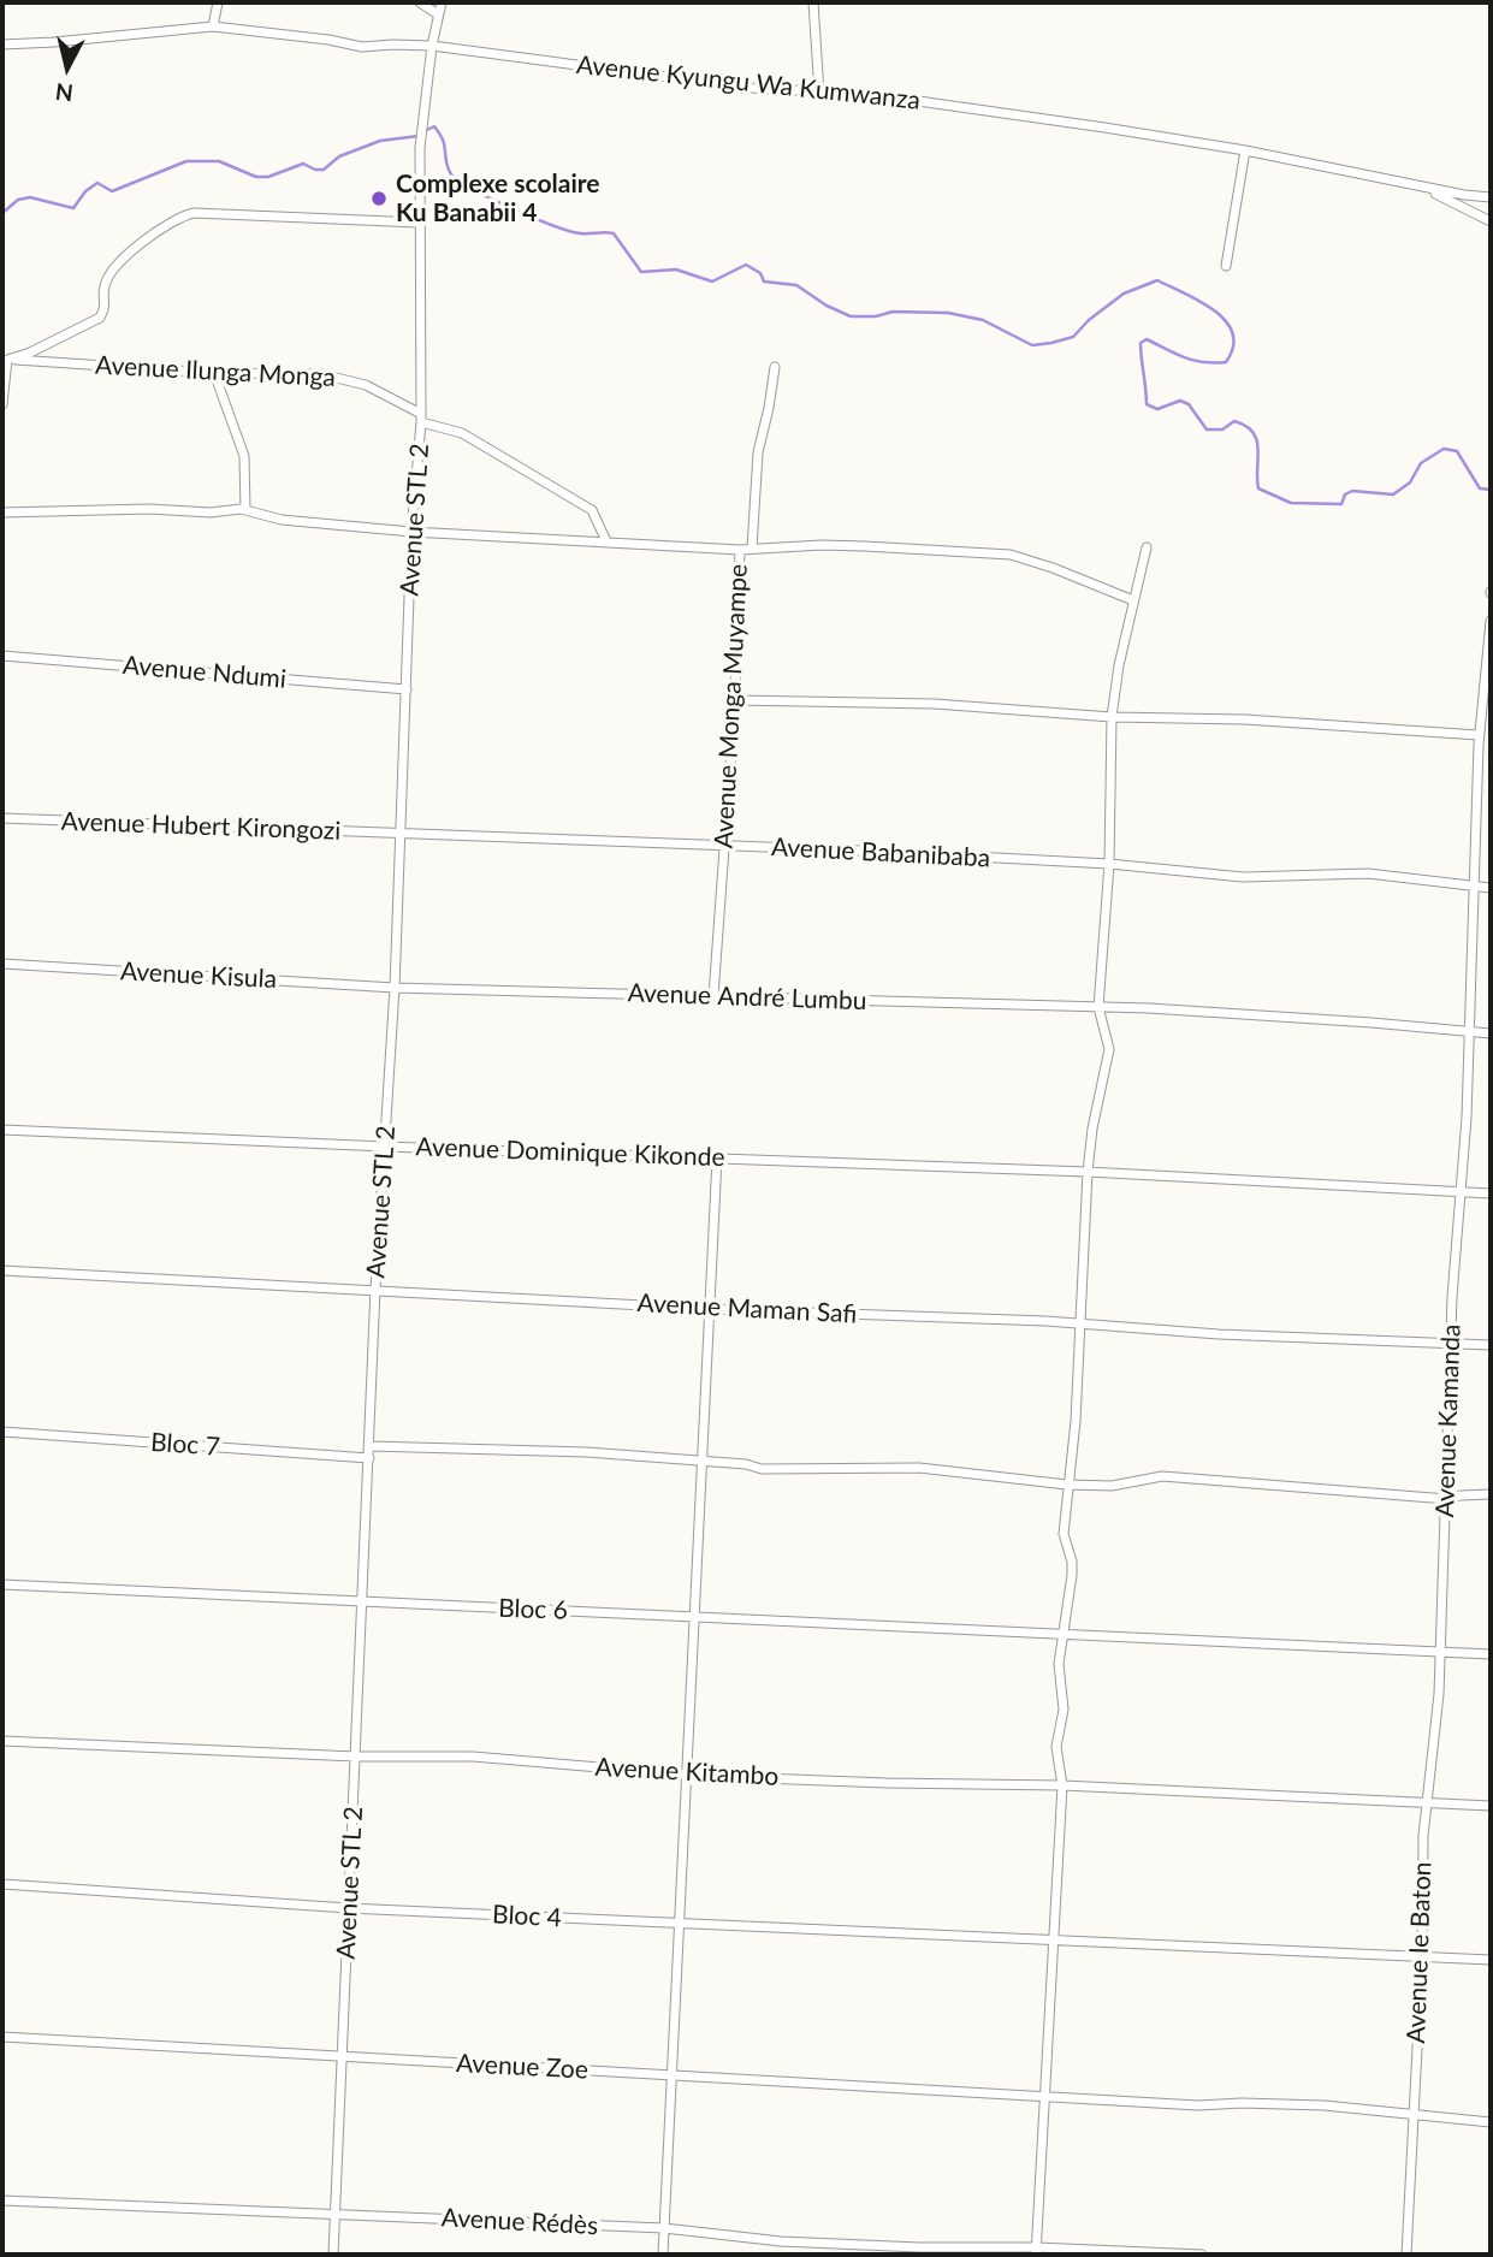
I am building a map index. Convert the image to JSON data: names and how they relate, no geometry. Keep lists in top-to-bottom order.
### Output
{
  "streets": {
    "street": [
      "Avenue Kyungu Wa Kumwanza",
      "Avenue Ilunga Monga",
      "Avenue STL 2",
      "Avenue Ndumi",
      "Avenue Monga Muyampe",
      "Avenue Hubert Kirongozi",
      "Avenue Babanibaba",
      "Avenue Kisula",
      "Avenue André Lumbu",
      "Avenue Dominique Kikonde",
      "Avenue Maman Safi",
      "Avenue Kamanda",
      "Bloc 7",
      "Bloc 6",
      "Avenue Kitambo",
      "Bloc 4",
      "Avenue le Baton",
      "Avenue Zoe",
      "Avenue Rédès"
    ]
  },
  "crossings": [
    ["Avenue Kyungu Wa Kumwanza", "Avenue STL 2"],
    ["Avenue Ilunga Monga", "Avenue STL 2"],
    ["Avenue Ilunga Monga", "Avenue Monga Muyampe"],
    ["Avenue STL 2", "Avenue Ndumi"],
    ["Avenue STL 2", "Avenue Monga Muyampe"],
    ["Avenue STL 2", "Avenue Hubert Kirongozi"],
    ["Avenue STL 2", "Avenue Babanibaba"],
    ["Avenue STL 2", "Avenue Kisula"],
    ["Avenue STL 2", "Avenue André Lumbu"],
    ["Avenue STL 2", "Avenue Dominique Kikonde"],
    ["Avenue STL 2", "Avenue Maman Safi"],
    ["Avenue STL 2", "Bloc 7"],
    ["Avenue STL 2", "Bloc 6"],
    ["Avenue STL 2", "Avenue Kitambo"],
    ["Avenue STL 2", "Bloc 4"],
    ["Avenue STL 2", "Avenue Zoe"],
    ["Avenue STL 2", "Avenue Rédès"],
    ["Avenue Monga Muyampe", "Avenue Babanibaba"],
    ["Avenue Monga Muyampe", "Avenue André Lumbu"],
    ["Avenue Hubert Kirongozi", "Avenue Babanibaba"],
    ["Avenue Kisula", "Avenue André Lumbu"],
    ["Avenue Dominique Kikonde", "Avenue Kamanda"],
    ["Avenue Maman Safi", "Avenue Kamanda"],
    ["Avenue Kamanda", "Bloc 6"],
    ["Avenue Kamanda", "Avenue le Baton"],
    ["Bloc 6", "Avenue le Baton"],
    ["Avenue Kitambo", "Avenue le Baton"],
    ["Bloc 4", "Avenue le Baton"],
    ["Avenue le Baton", "Avenue Zoe"]
  ],
  "places": ["Complexe scolaire Ku Banabii 4"],
  "north": "bottom"
}
